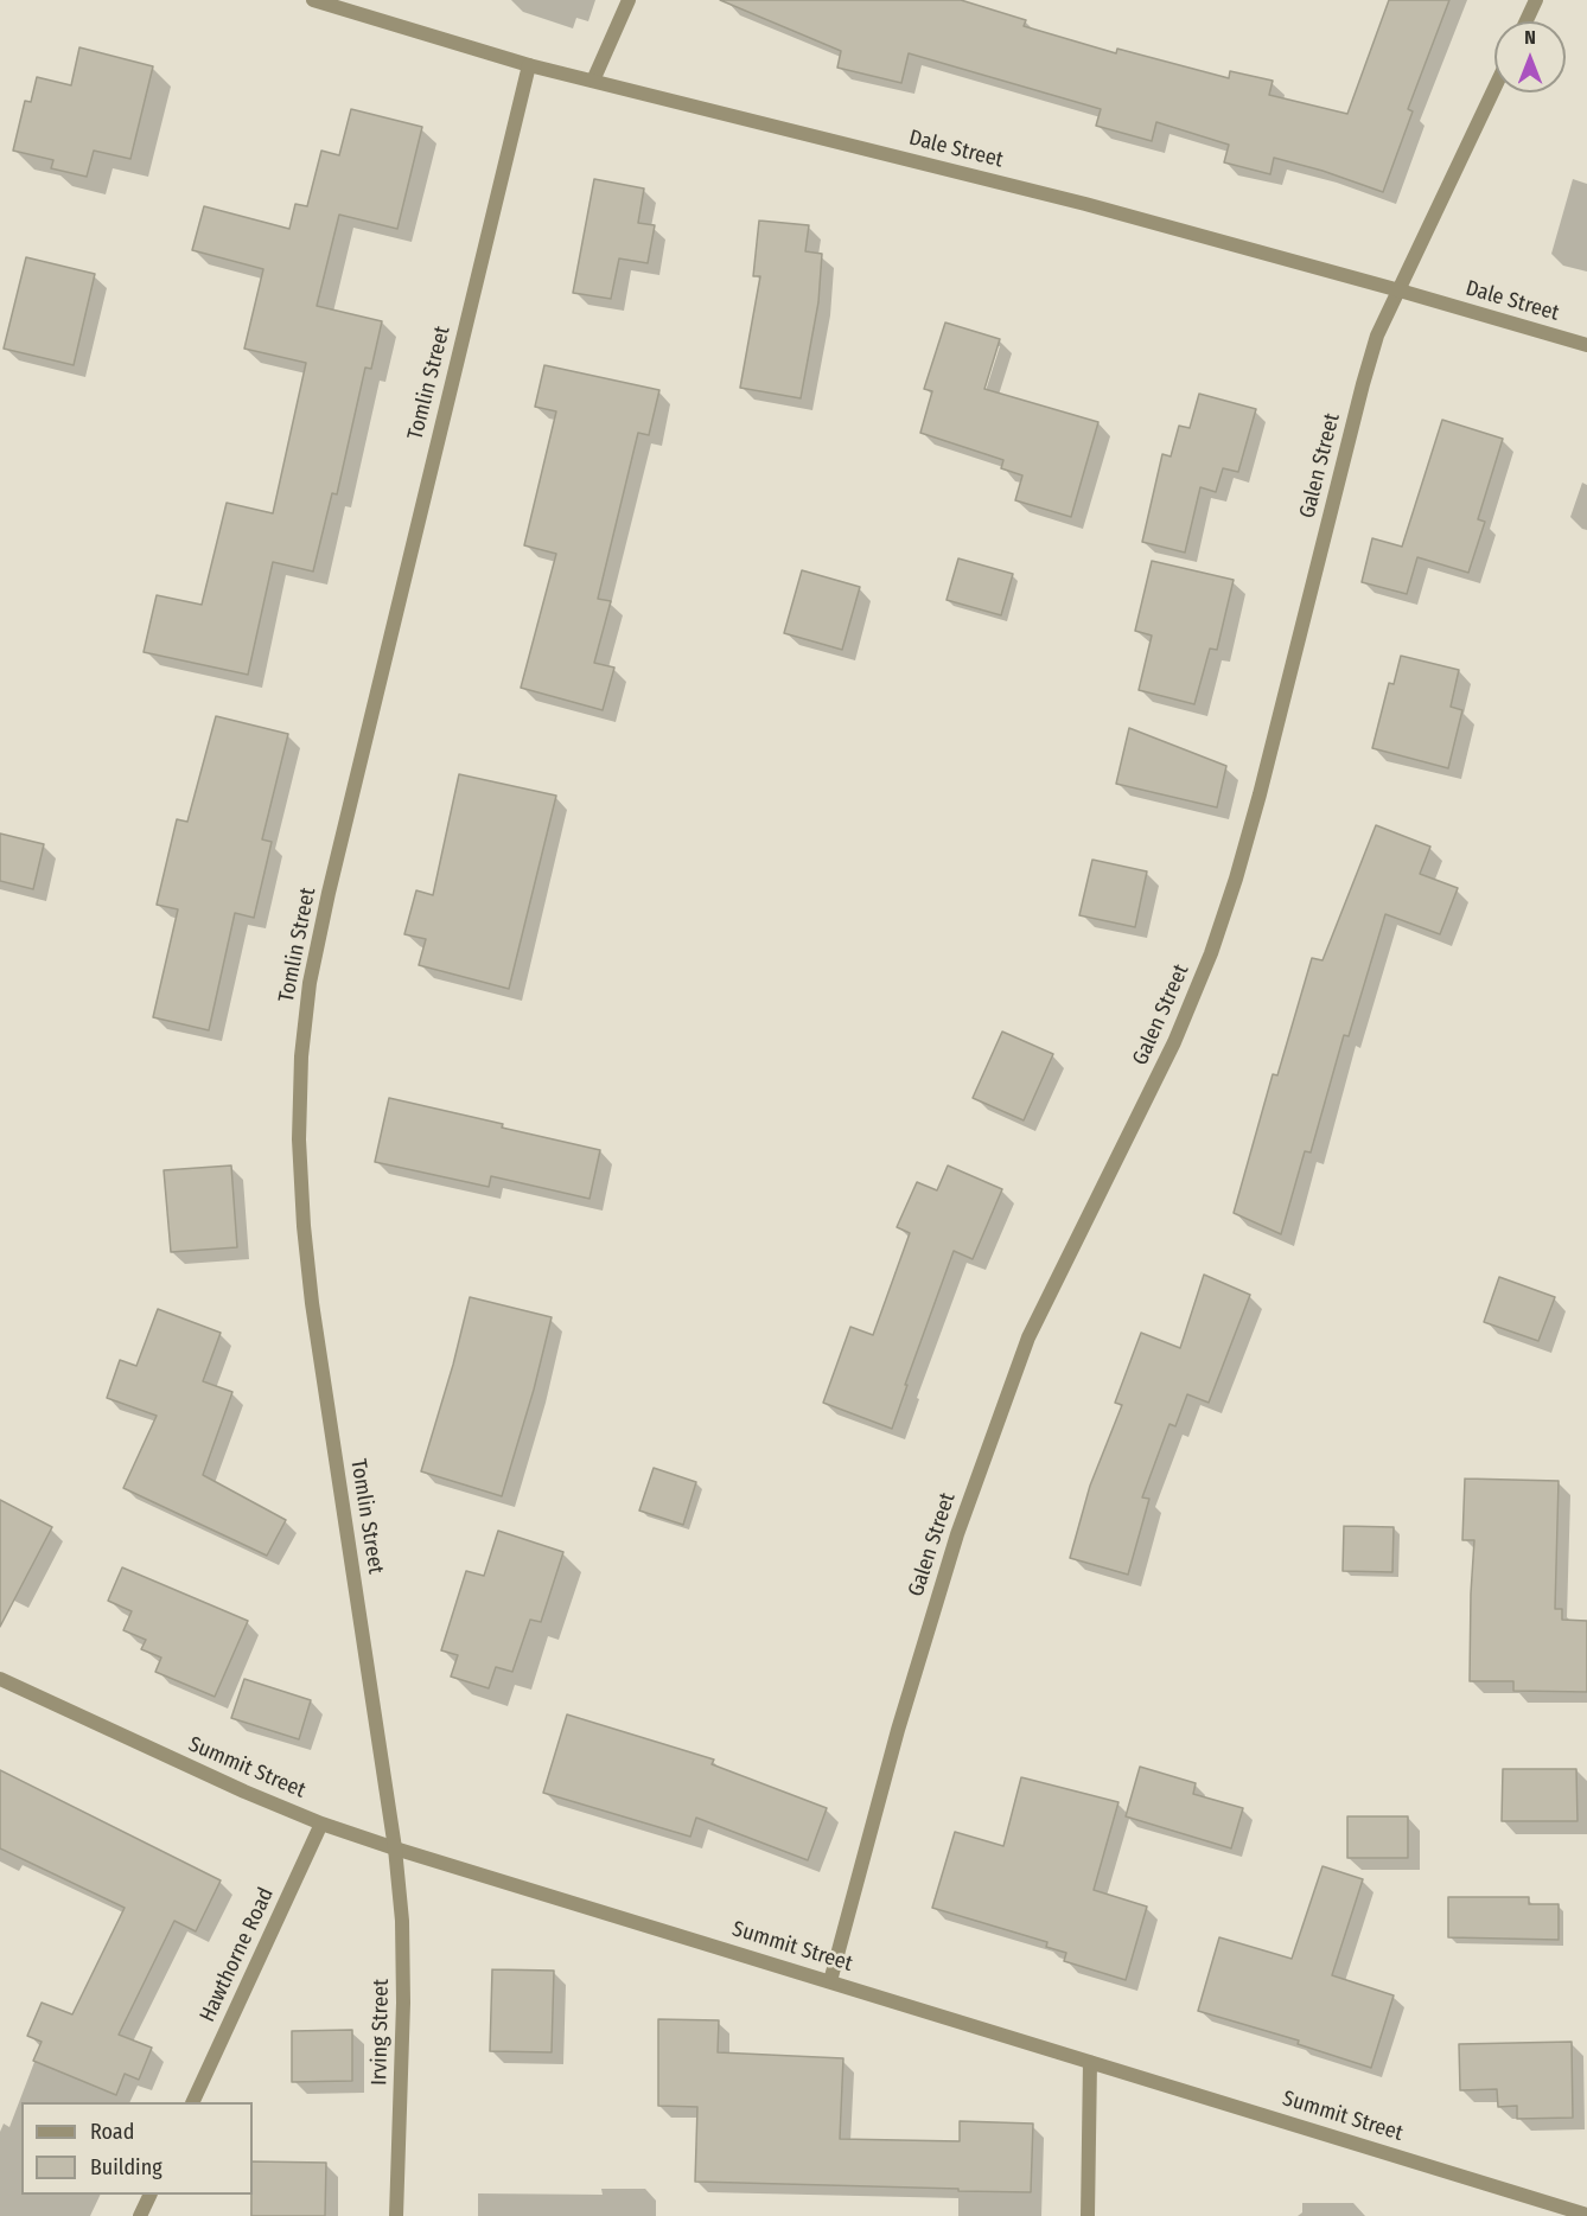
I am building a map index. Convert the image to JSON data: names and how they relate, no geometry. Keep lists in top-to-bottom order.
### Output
{
  "streets": {
    "street": [
      "Dale Street",
      "Tomlin Street",
      "Galen Street",
      "Summit Street",
      "Hawthorne Road",
      "Irving Street"
    ]
  },
  "crossings": [
    ["Dale Street", "Tomlin Street"],
    ["Dale Street", "Galen Street"],
    ["Tomlin Street", "Summit Street"],
    ["Tomlin Street", "Irving Street"],
    ["Galen Street", "Summit Street"],
    ["Summit Street", "Hawthorne Road"],
    ["Summit Street", "Irving Street"]
  ],
  "legend": ["Road", "Building"],
  "north": "top"
}
